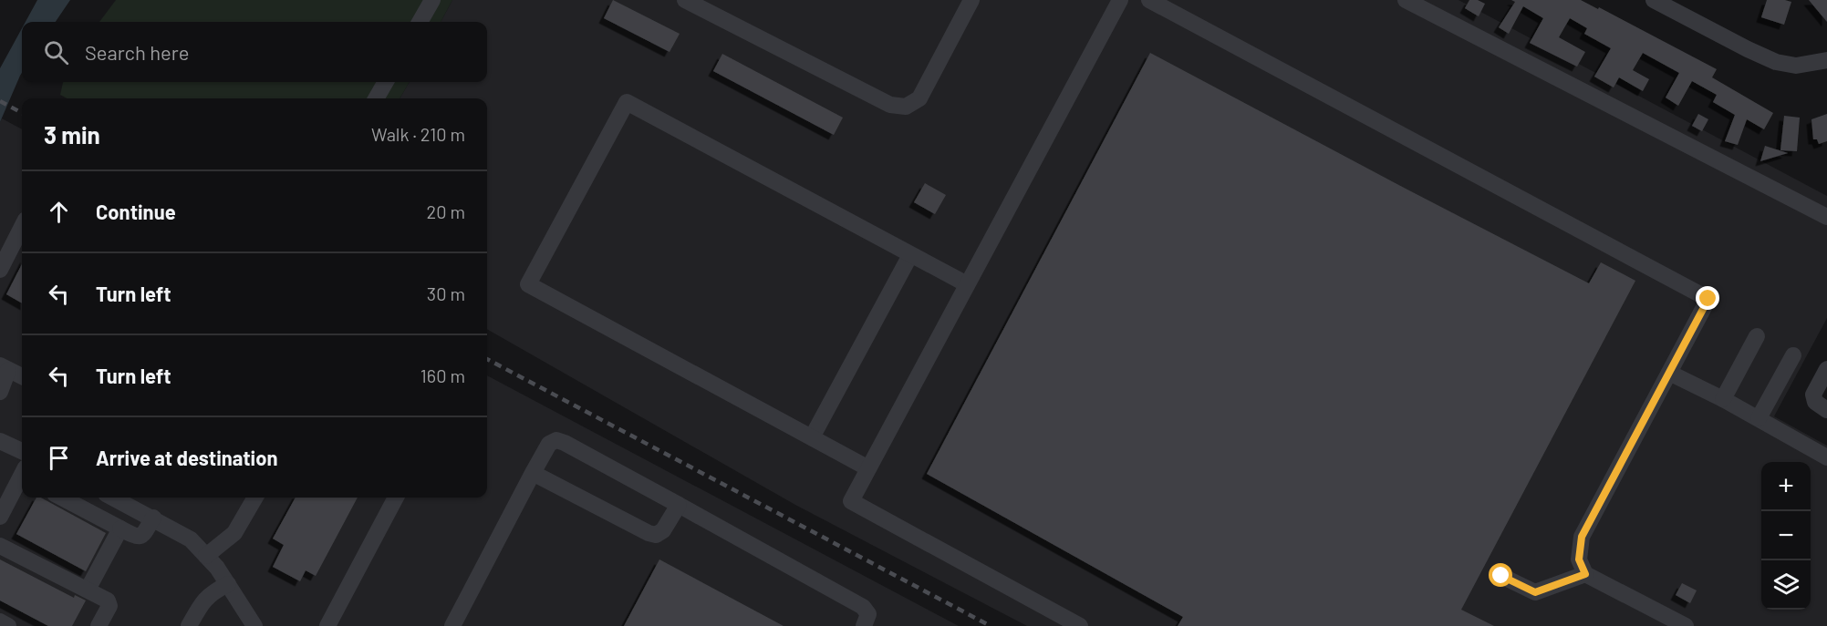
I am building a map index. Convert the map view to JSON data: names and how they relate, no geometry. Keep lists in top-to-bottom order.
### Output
{
  "page": {
    "search": "Search here",
    "heading": ["3 min", "Walk · 210 m"],
    "list": [
      ["Continue", "20 m"],
      ["Turn left", "30 m"],
      ["Turn left", "160 m"],
      "Arrive at destination"
    ],
    "map_buttons": ["+", "−"]
  }
}
